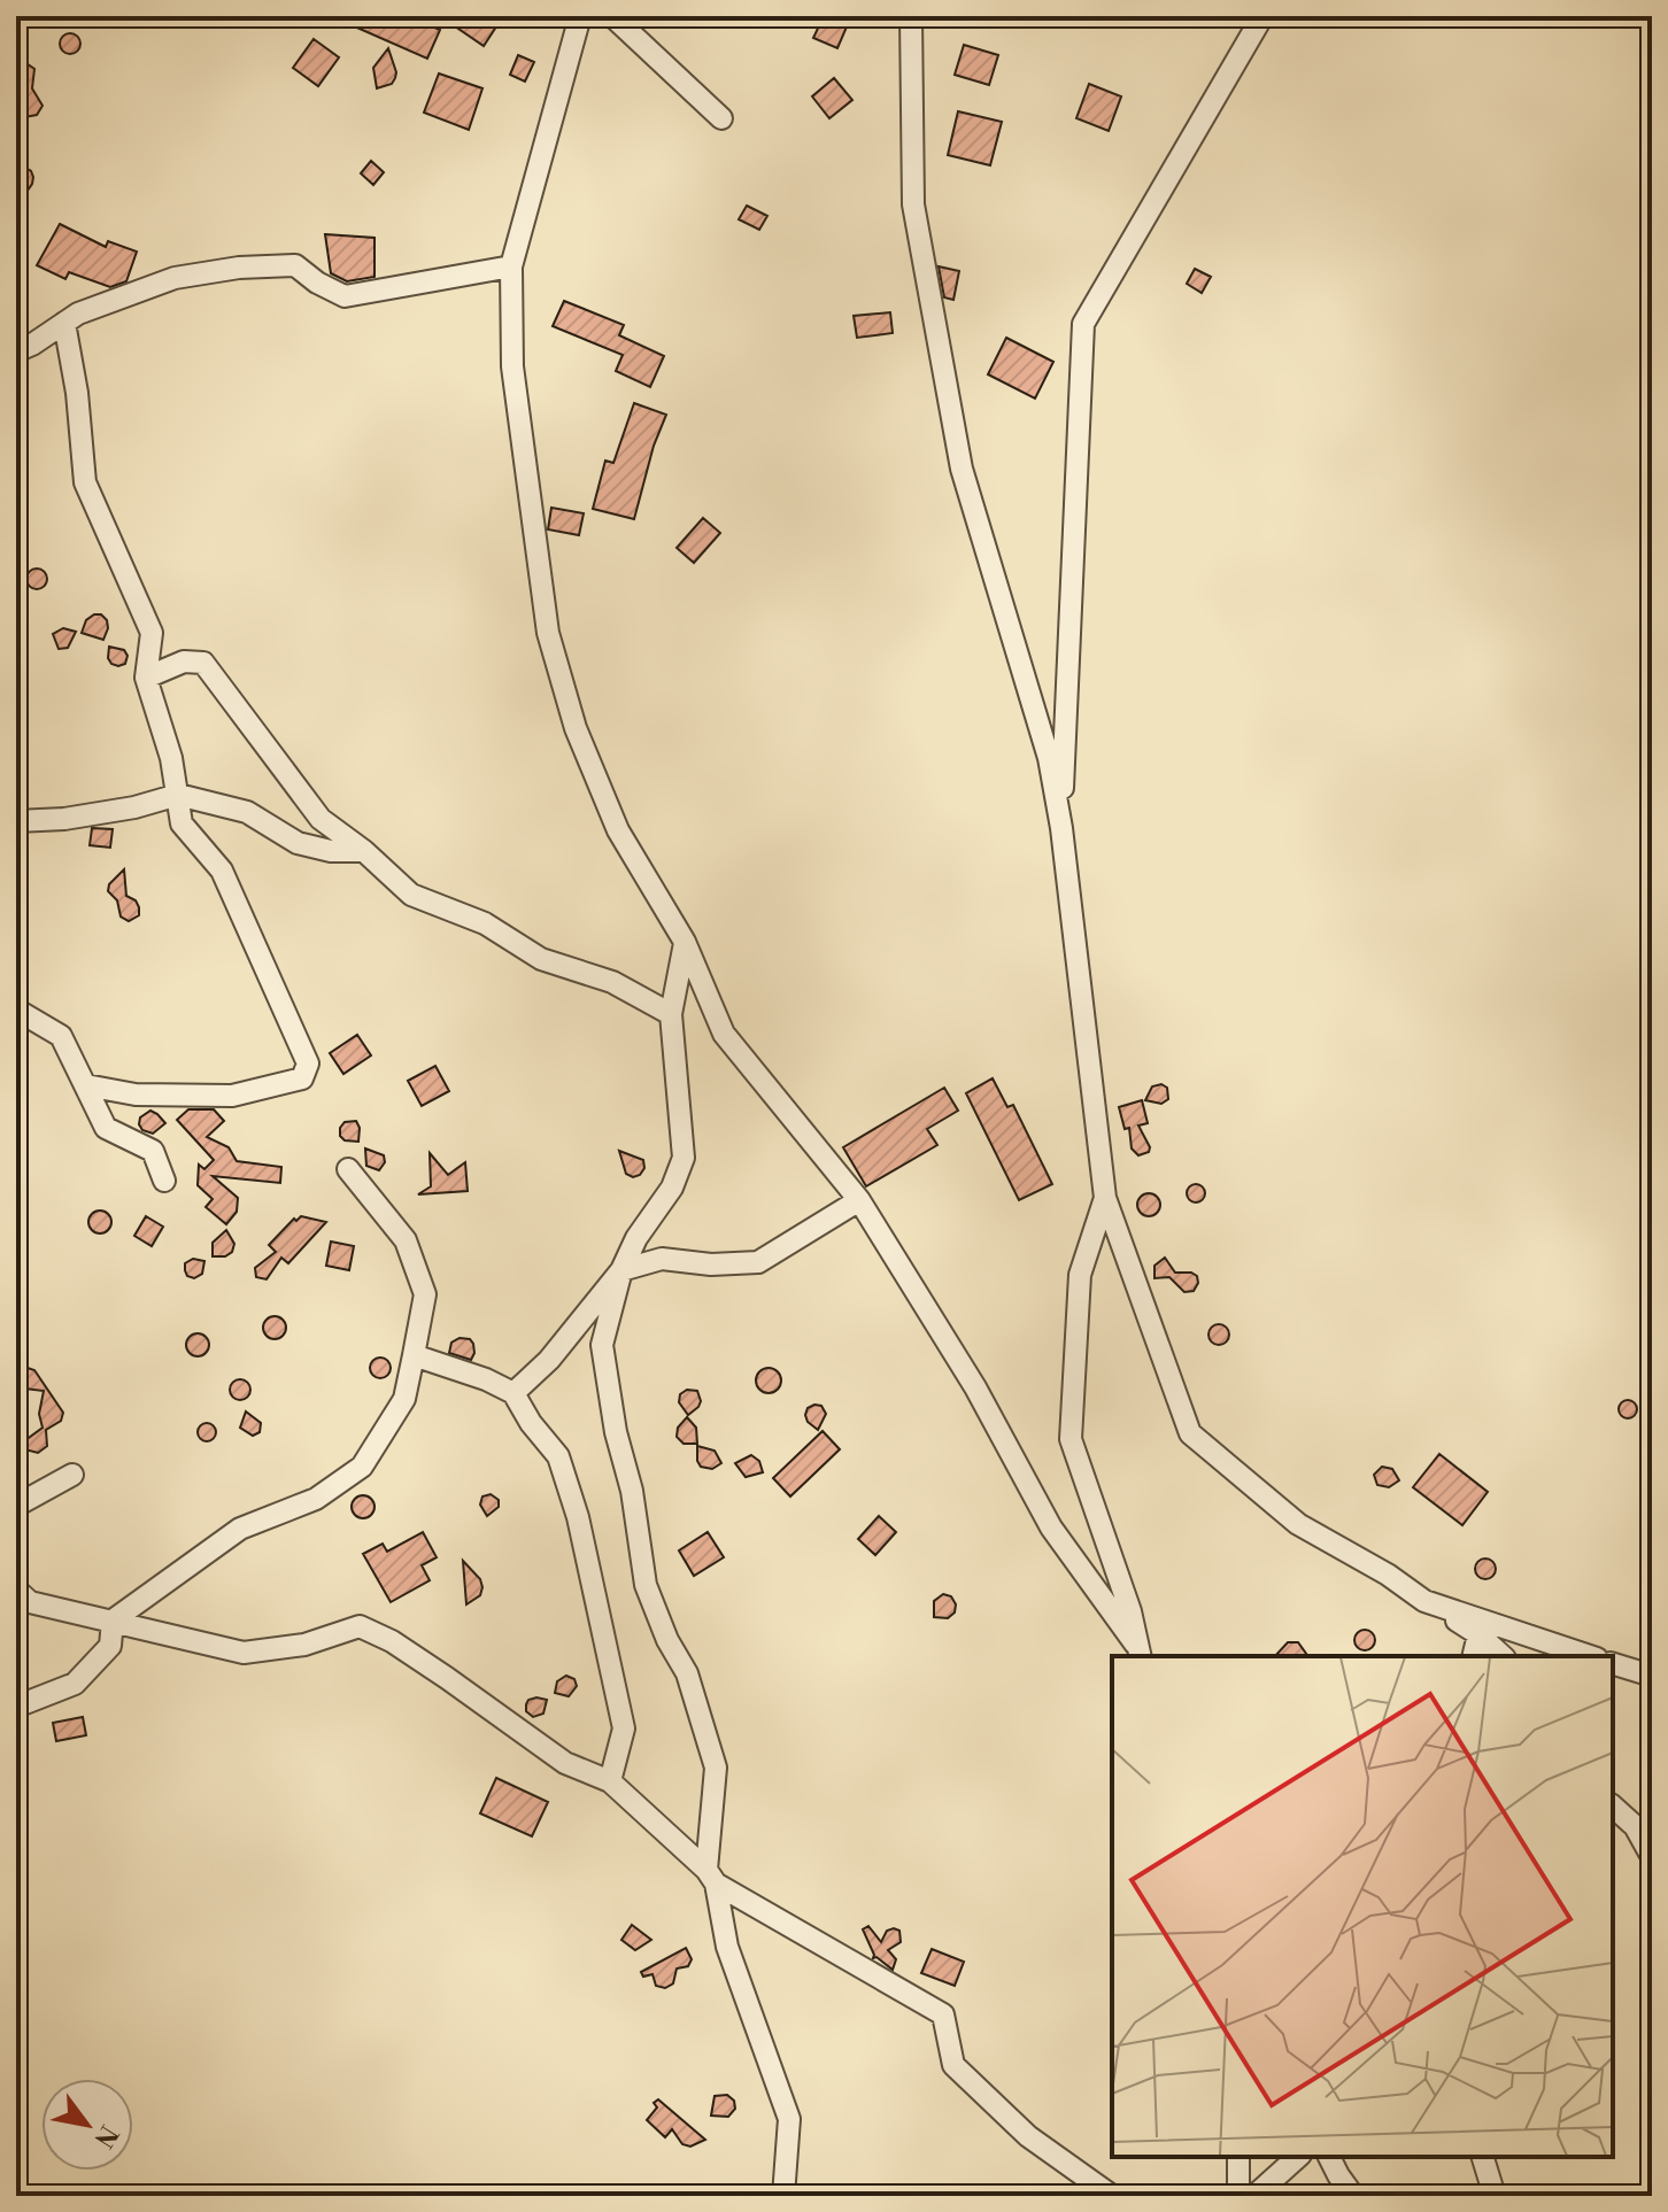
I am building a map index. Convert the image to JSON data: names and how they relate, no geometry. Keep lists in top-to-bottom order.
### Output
{
  "north": "bottom right"
}
